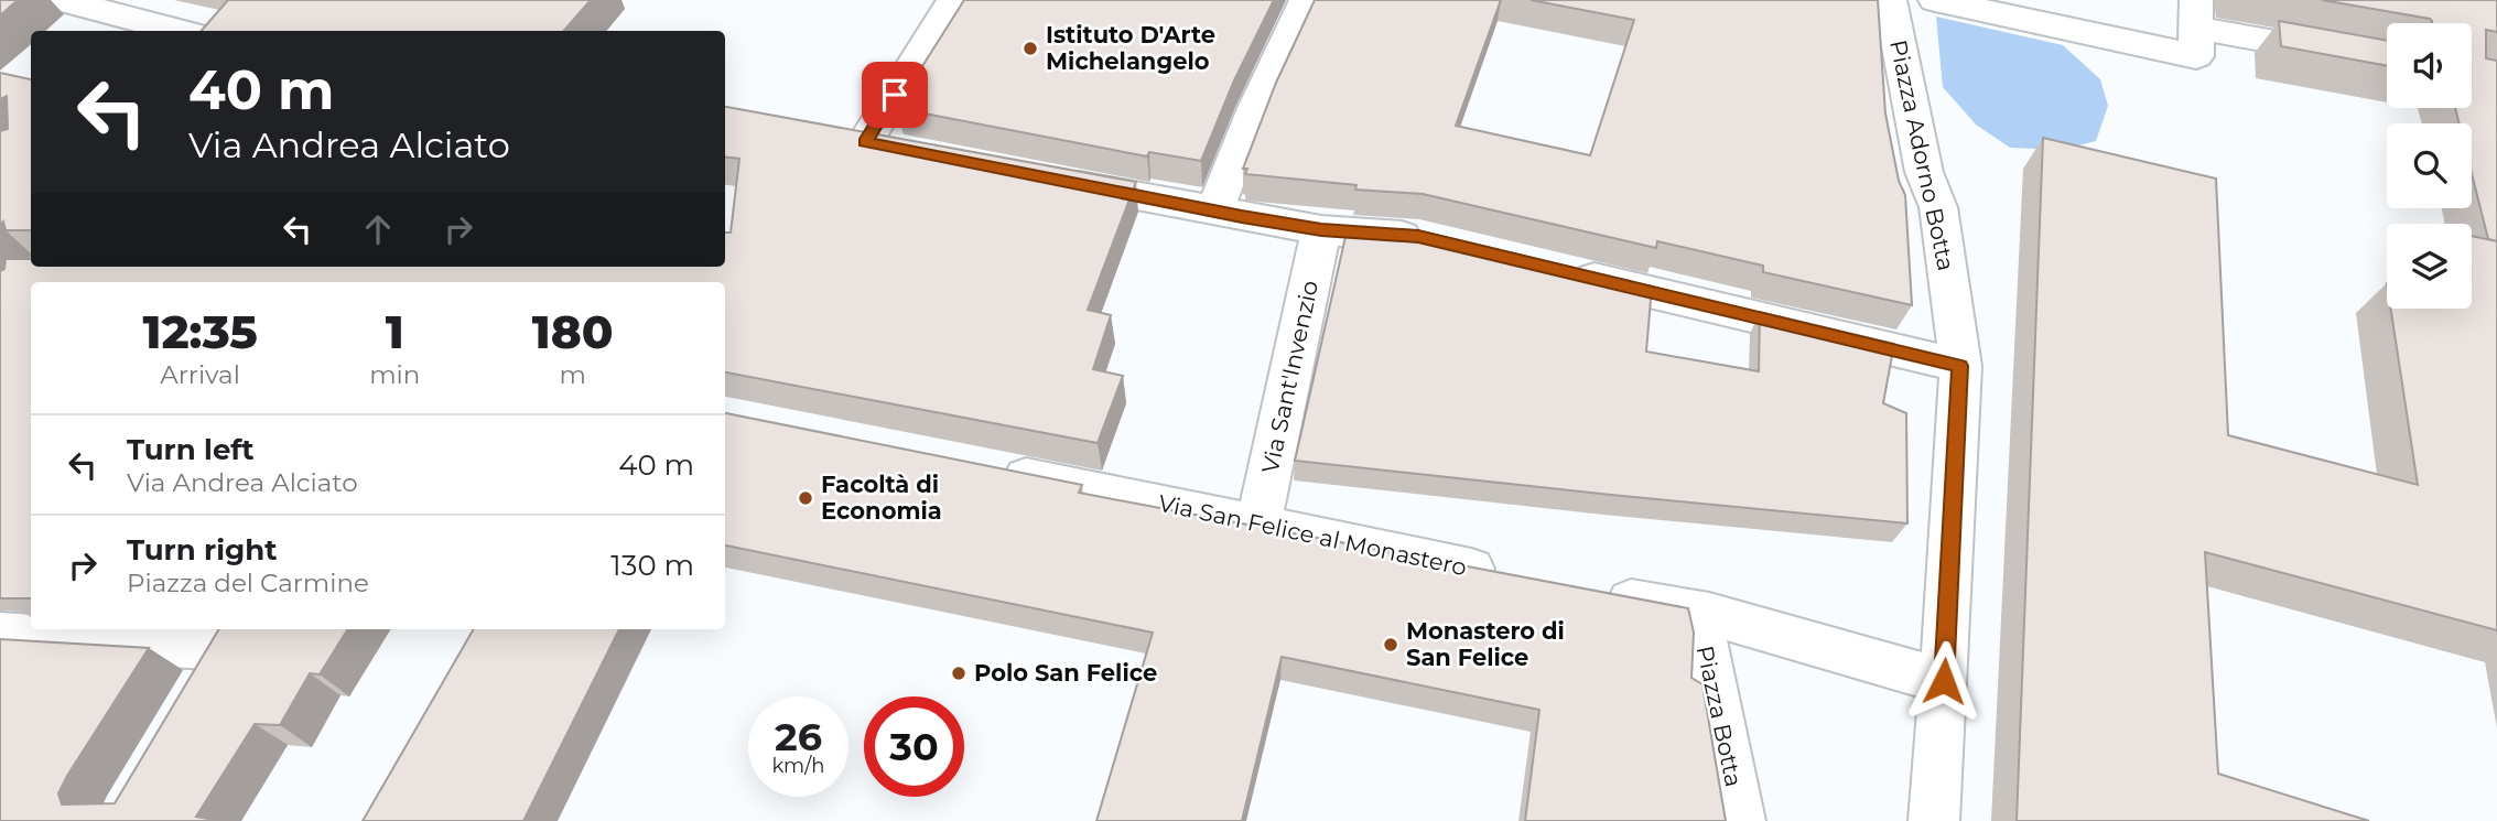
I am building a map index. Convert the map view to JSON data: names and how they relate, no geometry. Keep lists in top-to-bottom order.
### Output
{
  "streets": {
    "street": [
      "Piazza Adorno Botta",
      "Via Sant'Invenzio",
      "Via San Felice al Monastero",
      "Piazza Botta"
    ]
  },
  "crossings": [
    ["Via Sant'Invenzio", "Via San Felice al Monastero"]
  ],
  "places": [
    "Istituto D'Arte Michelangelo",
    "Facoltà di Economia",
    "Monastero di San Felice",
    "Polo San Felice"
  ],
  "page": {
    "turn": ["40 m", "Via Andrea Alciato"],
    "eta": [
      "12:35",
      "Arrival",
      "1",
      "min",
      "180",
      "m"
    ],
    "list": [
      {
        "name": "Turn left",
        "note": "Via Andrea Alciato",
        "value": "40 m"
      },
      {
        "name": "Turn right",
        "note": "Piazza del Carmine",
        "value": "130 m"
      }
    ],
    "speed": "26 km/h",
    "limit": "30"
  }
}
